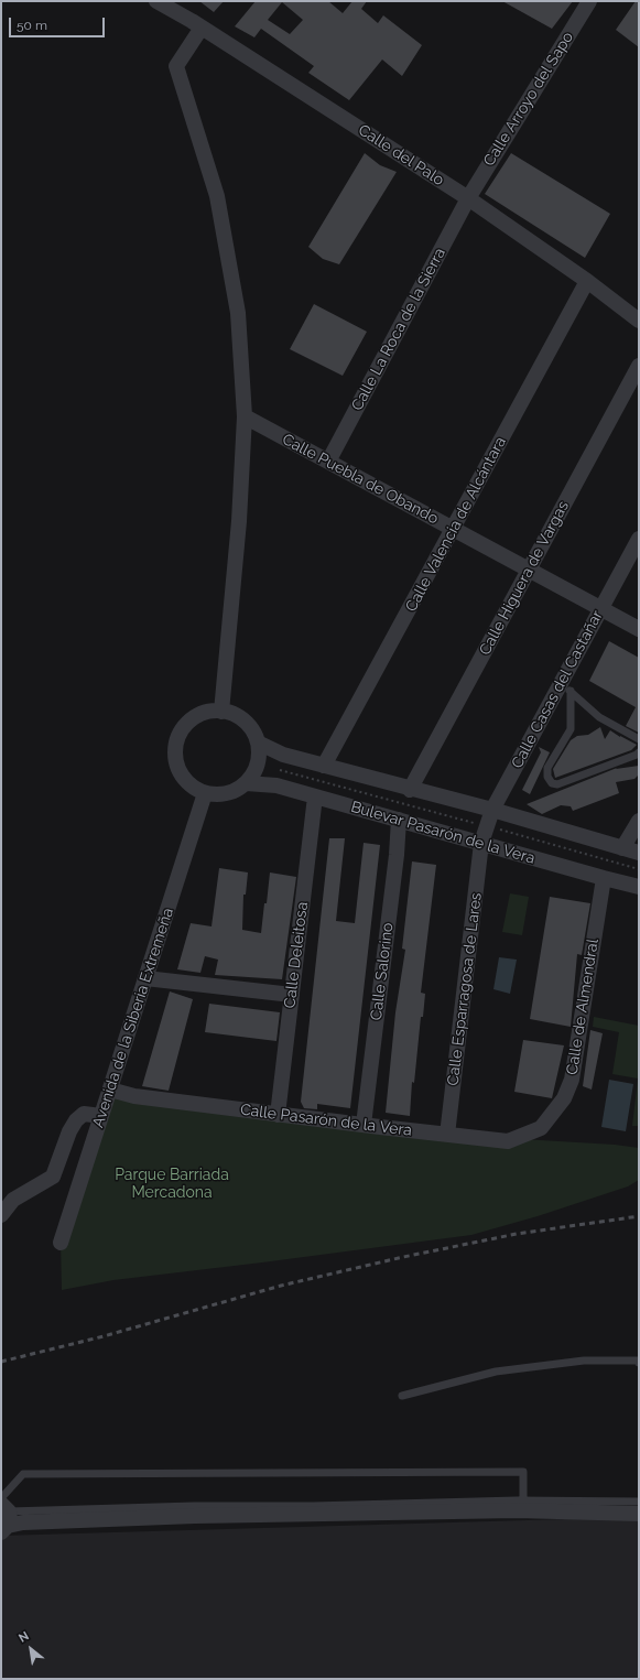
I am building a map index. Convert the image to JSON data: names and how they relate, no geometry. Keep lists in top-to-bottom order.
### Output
{
  "streets": {
    "street": [
      "Calle Arroyo del Sapo",
      "Calle del Palo",
      "Calle La Roca de la Sierra",
      "Calle Puebla de Obando",
      "Calle Valencia de Alcántara",
      "Calle Higuera de Vargas",
      "Calle Casas del Castañar",
      "Bulevar Pasarón de la Vera",
      "Calle Deleitosa",
      "Calle Salorino",
      "Calle Esparragosa de Lares",
      "Calle de Almendral",
      "Avenida de la Siberia Extremeña",
      "Calle Pasarón de la Vera"
    ]
  },
  "crossings": [
    ["Calle Arroyo del Sapo", "Calle del Palo"],
    ["Calle Arroyo del Sapo", "Calle La Roca de la Sierra"],
    ["Calle del Palo", "Calle La Roca de la Sierra"],
    ["Calle del Palo", "Calle Valencia de Alcántara"],
    ["Calle La Roca de la Sierra", "Calle Puebla de Obando"],
    ["Calle Puebla de Obando", "Calle Valencia de Alcántara"],
    ["Calle Puebla de Obando", "Calle Higuera de Vargas"],
    ["Calle Puebla de Obando", "Calle Casas del Castañar"],
    ["Calle Valencia de Alcántara", "Bulevar Pasarón de la Vera"],
    ["Calle Higuera de Vargas", "Bulevar Pasarón de la Vera"],
    ["Calle Casas del Castañar", "Bulevar Pasarón de la Vera"],
    ["Calle Casas del Castañar", "Calle Esparragosa de Lares"],
    ["Bulevar Pasarón de la Vera", "Calle Deleitosa"],
    ["Bulevar Pasarón de la Vera", "Calle Salorino"],
    ["Bulevar Pasarón de la Vera", "Calle Esparragosa de Lares"],
    ["Bulevar Pasarón de la Vera", "Calle de Almendral"],
    ["Bulevar Pasarón de la Vera", "Avenida de la Siberia Extremeña"],
    ["Calle Deleitosa", "Calle Pasarón de la Vera"],
    ["Calle Salorino", "Calle Pasarón de la Vera"],
    ["Calle Esparragosa de Lares", "Calle Pasarón de la Vera"],
    ["Calle de Almendral", "Calle Pasarón de la Vera"],
    ["Avenida de la Siberia Extremeña", "Calle Pasarón de la Vera"]
  ],
  "parks": ["Parque Barriada Mercadona"],
  "scale_bar": "50 m",
  "north": "top left"
}
